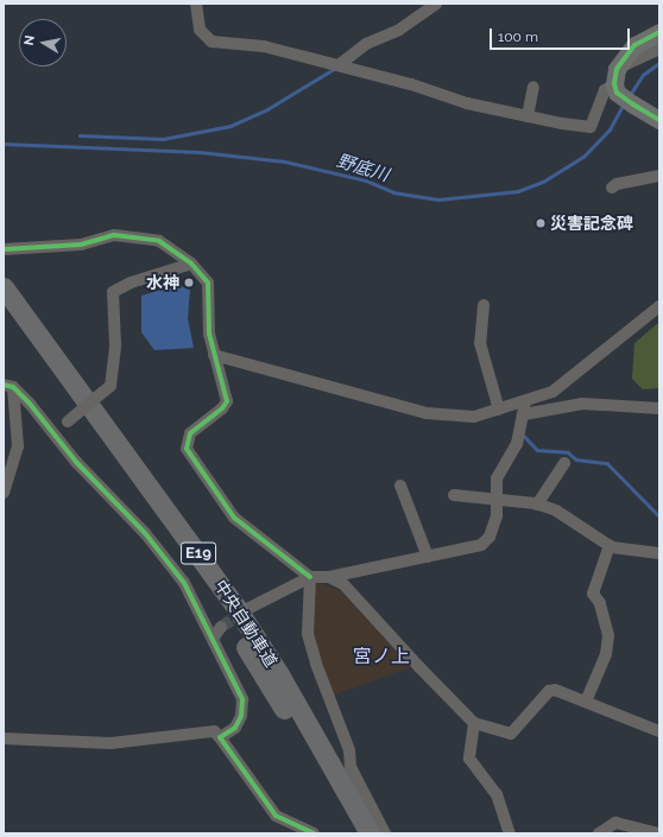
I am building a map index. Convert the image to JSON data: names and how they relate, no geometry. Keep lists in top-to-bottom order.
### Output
{
  "streets": {
    "highway": ["E19", "中央自動車道"]
  },
  "districts": ["宮ノ上"],
  "water": ["野底川"],
  "places": ["災害記念碑", "水神"],
  "scale_bar": "100 m",
  "north": "left"
}
